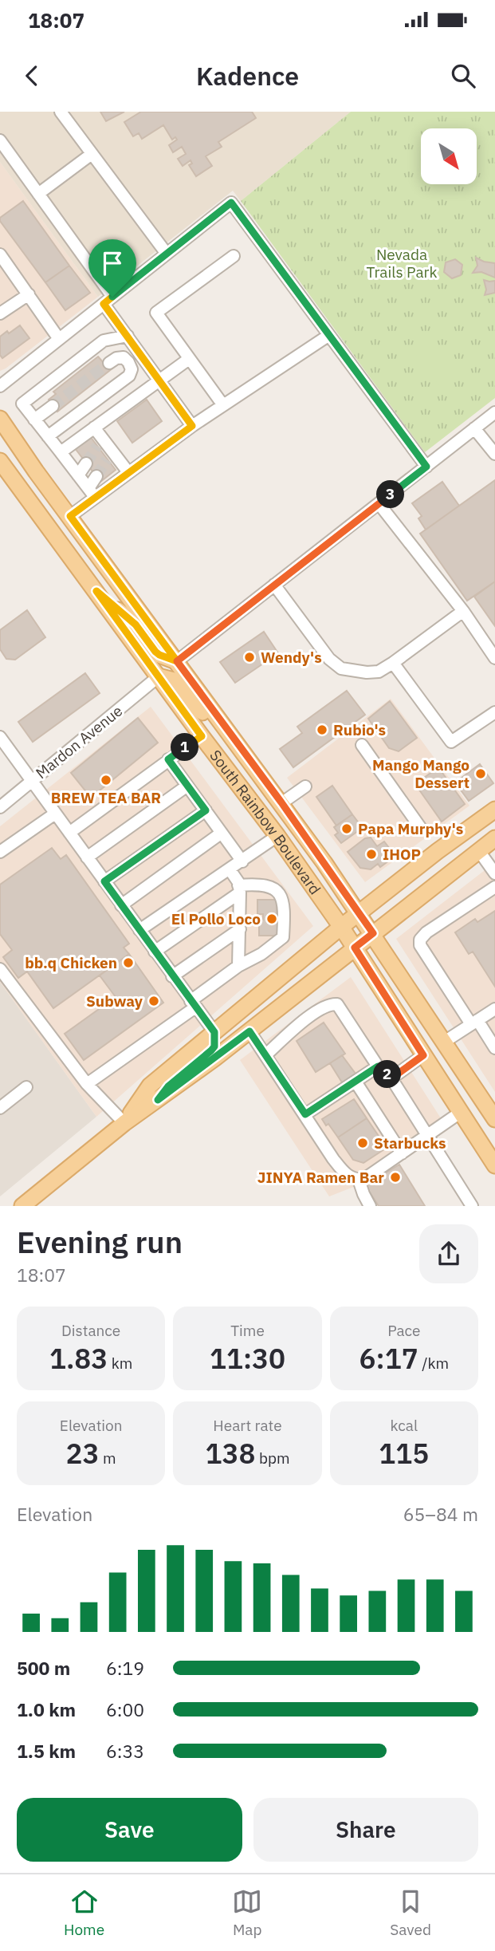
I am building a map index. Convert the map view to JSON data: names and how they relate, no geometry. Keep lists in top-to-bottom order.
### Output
{
  "streets": {
    "main road": ["South Rainbow Boulevard"],
    "street": ["Mardon Avenue"]
  },
  "crossings": [
    ["Mardon Avenue", "South Rainbow Boulevard"]
  ],
  "parks": ["Nevada Trails Park"],
  "places": [
    "Wendy's",
    "Rubio's",
    "Mango Mango Dessert",
    "BREW TEA BAR",
    "Papa Murphy's",
    "IHOP",
    "El Pollo Loco",
    "bb.q Chicken",
    "Subway",
    "Starbucks",
    "JINYA Ramen Bar"
  ],
  "north": "bottom right",
  "page": {
    "status": "18:07",
    "header": "Kadence",
    "pins": ["3", "1", "2"],
    "heading": ["Evening run", "18:07"],
    "stats": [
      ["Distance", "1.83 km"],
      ["Time", "11:30"],
      ["Pace", "6:17 /km"],
      ["Elevation", "23 m"],
      ["Heart rate", "138 bpm"],
      ["kcal", "115"]
    ],
    "chart": ["Elevation", "65–84 m"],
    "list": [
      {
        "name": "500 m",
        "note": "6:19"
      },
      {
        "name": "1.0 km",
        "note": "6:00"
      },
      {
        "name": "1.5 km",
        "note": "6:33"
      }
    ],
    "buttons": ["Save", "Share"],
    "tabs": ["Home", "Map", "Saved"]
  }
}
